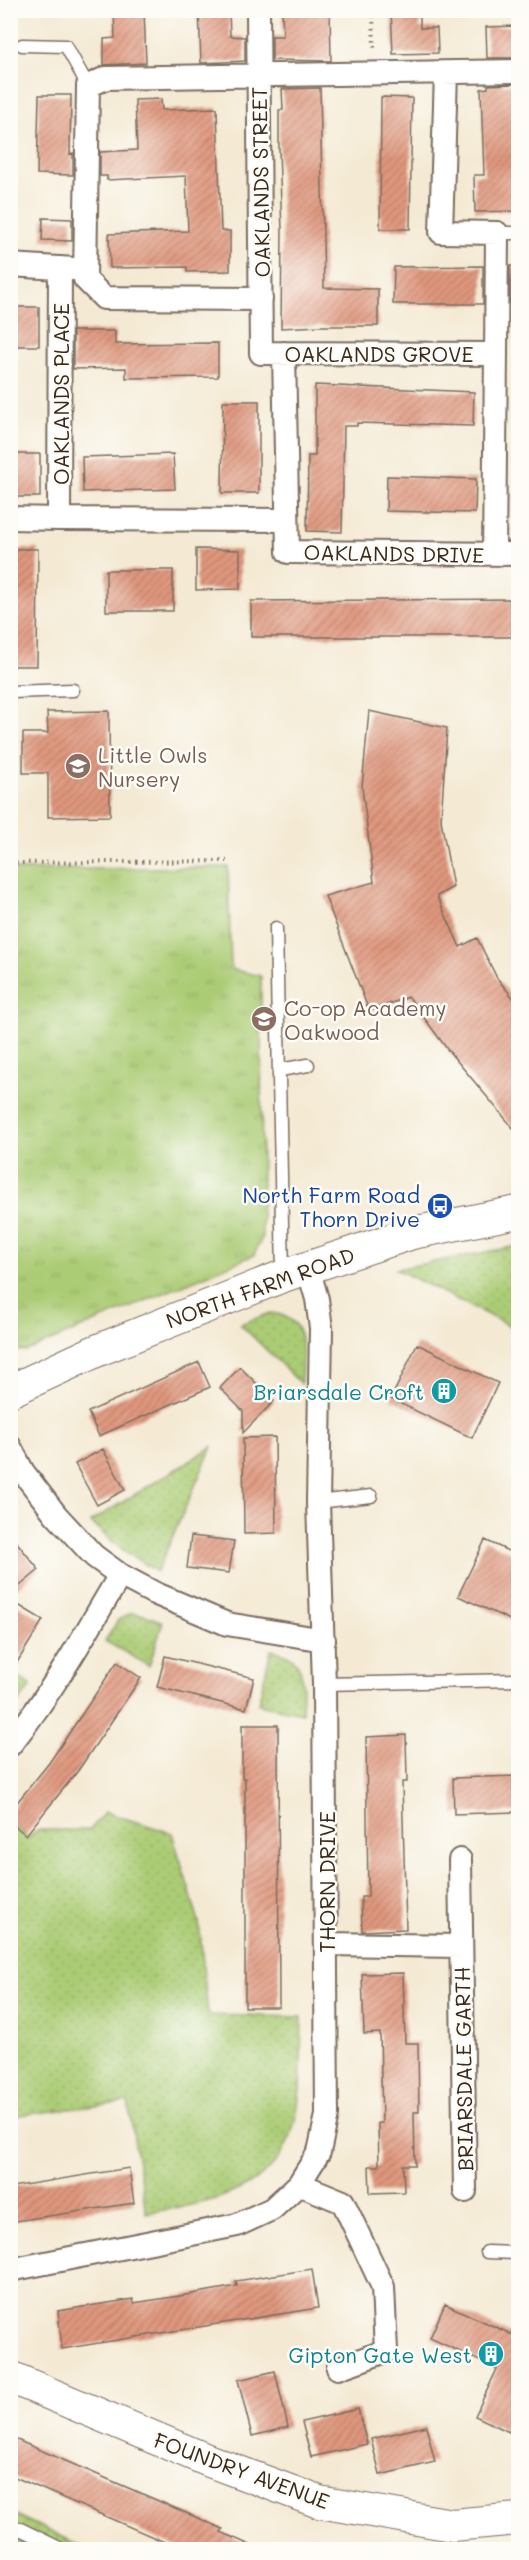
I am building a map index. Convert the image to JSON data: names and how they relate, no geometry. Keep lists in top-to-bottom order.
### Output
{
  "streets": {
    "street": [
      "OAKLANDS STREET",
      "OAKLANDS GROVE",
      "OAKLANDS PLACE",
      "OAKLANDS DRIVE",
      "NORTH FARM ROAD",
      "THORN DRIVE",
      "BRIARSDALE GARTH",
      "FOUNDRY AVENUE"
    ]
  },
  "crossings": [
    ["OAKLANDS STREET", "OAKLANDS GROVE"],
    ["OAKLANDS GROVE", "OAKLANDS DRIVE"],
    ["NORTH FARM ROAD", "THORN DRIVE"],
    ["THORN DRIVE", "BRIARSDALE GARTH"]
  ],
  "places": {
    "school or university": ["Little Owls Nursery", "Co-op Academy Oakwood"],
    "bus stop": ["North Farm Road Thorn Drive"],
    "building": ["Briarsdale Croft", "Gipton Gate West"]
  }
}
